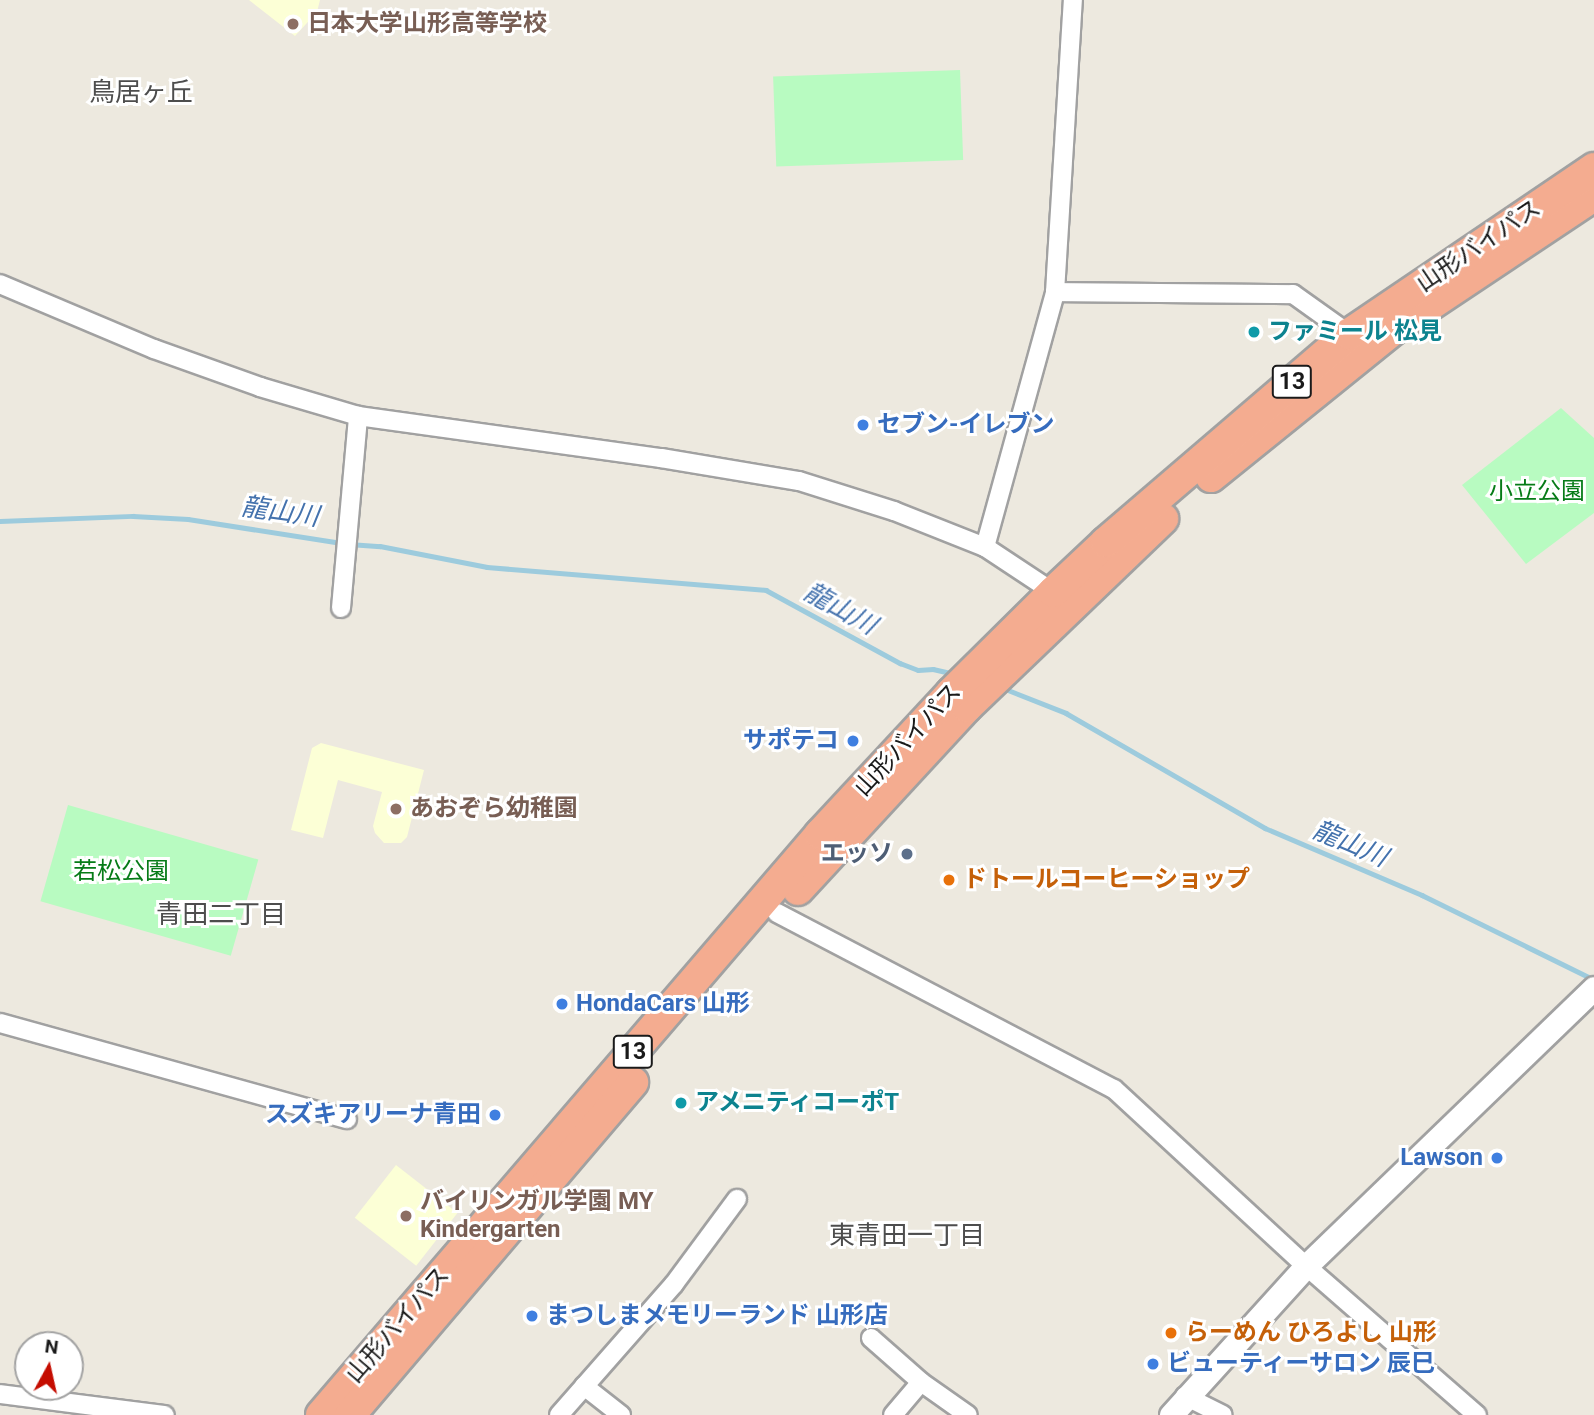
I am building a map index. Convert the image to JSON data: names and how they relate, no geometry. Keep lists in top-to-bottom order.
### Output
{
  "streets": {
    "highway": ["山形バイパス", "13"]
  },
  "districts": ["鳥居ヶ丘", "青田二丁目", "東青田一丁目"],
  "water": ["龍山川"],
  "parks": ["小立公園", "若松公園"],
  "places": [
    "日本大学山形高等学校",
    "ファミール 松見",
    "セブン-イレブン",
    "サポテコ",
    "あおぞら幼稚園",
    "エッソ",
    "ドトールコーヒーショップ",
    "HondaCars 山形",
    "アメニティコーポT",
    "スズキアリーナ青田",
    "Lawson",
    "バイリンガル学園 MY Kindergarten",
    "まつしまメモリーランド 山形店",
    "らーめん ひろよし 山形",
    "ビューティーサロン 辰巳"
  ],
  "north": "top"
}
